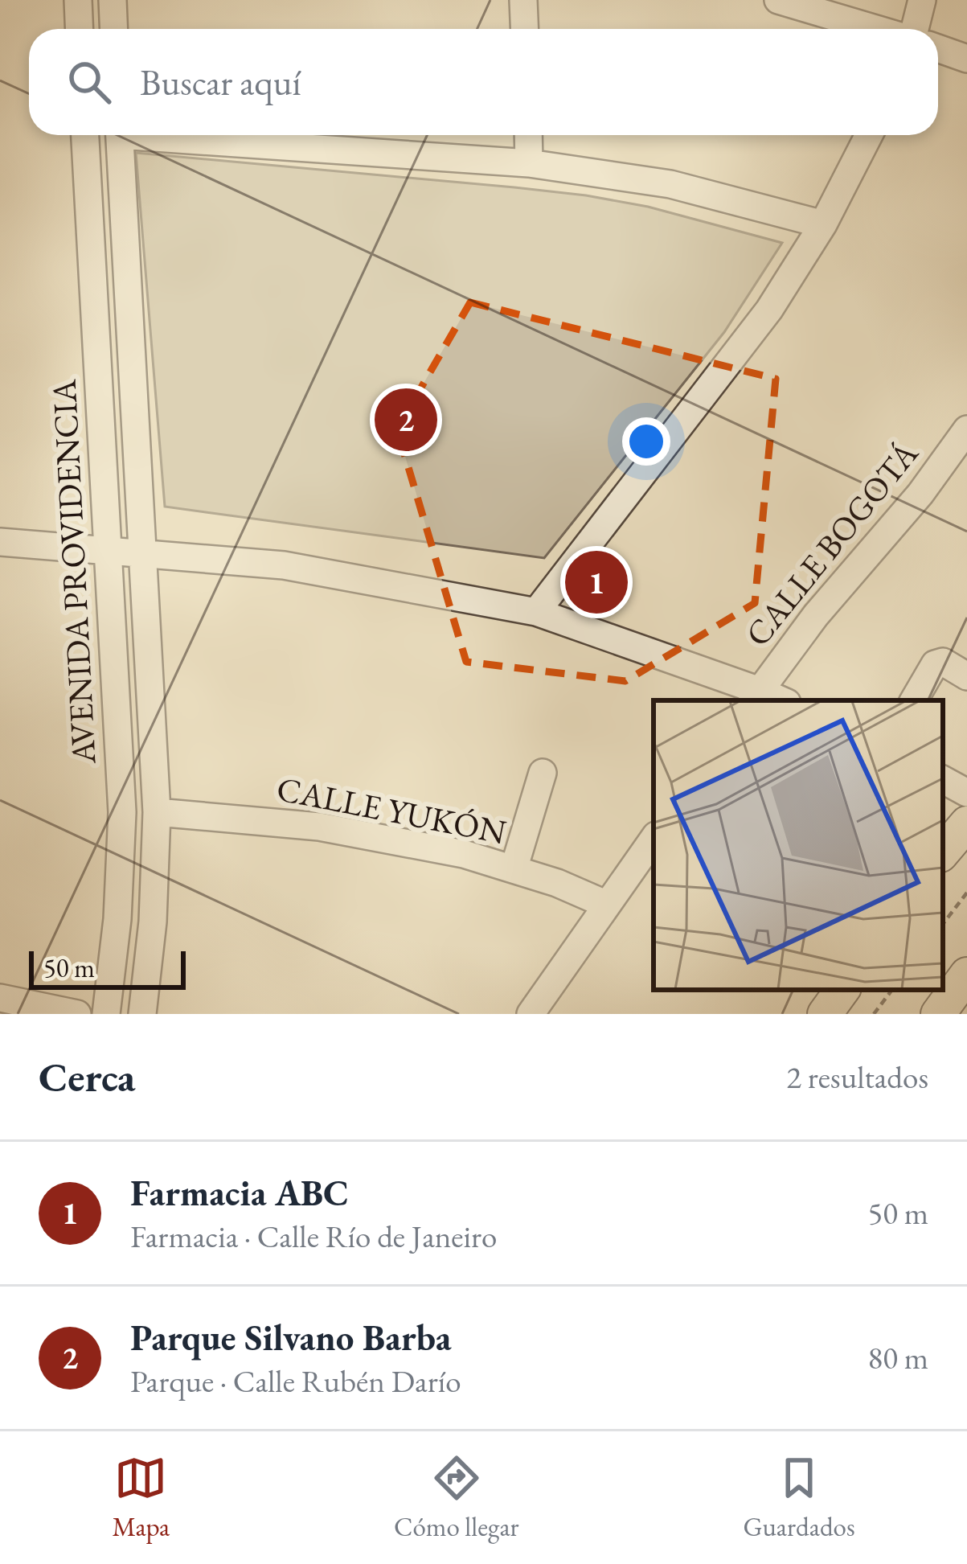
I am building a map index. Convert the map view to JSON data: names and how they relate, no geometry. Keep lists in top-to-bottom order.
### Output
{
  "streets": {
    "street": ["CALLE BOGOTÁ", "AVENIDA PROVIDENCIA", "CALLE YUKÓN"]
  },
  "crossings": [
    ["AVENIDA PROVIDENCIA", "CALLE YUKÓN"]
  ],
  "scale_bar": "50 m",
  "page": {
    "search": "Buscar aquí",
    "pins": ["2", "1"],
    "scale": "50 m",
    "heading": ["Cerca", "2 resultados"],
    "list": [
      {
        "mark": "1",
        "name": "Farmacia ABC",
        "note": "Farmacia · Calle Río de Janeiro",
        "value": "50 m"
      },
      {
        "mark": "2",
        "name": "Parque Silvano Barba",
        "note": "Parque · Calle Rubén Darío",
        "value": "80 m"
      }
    ],
    "nav": ["Mapa", "Cómo llegar", "Guardados"]
  }
}
